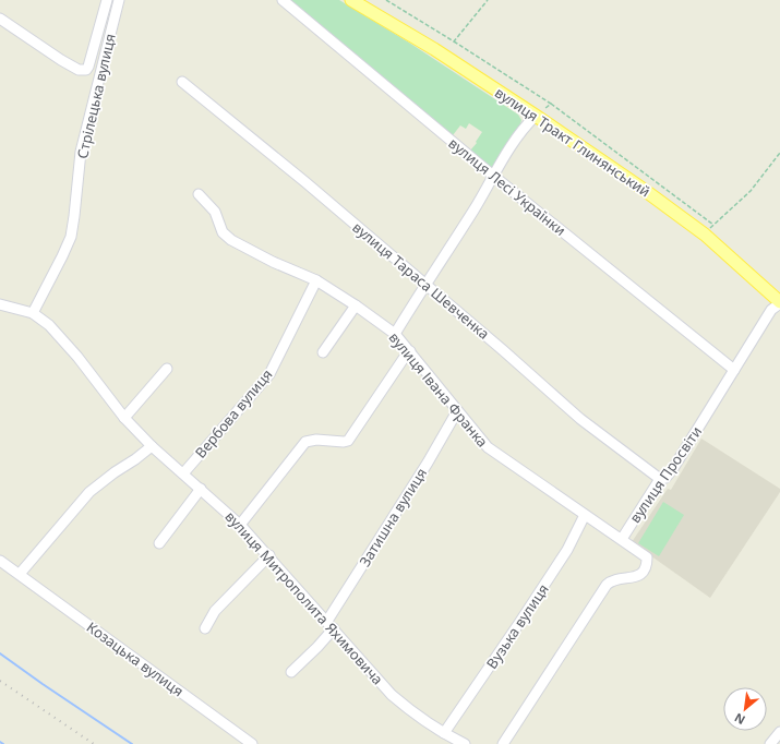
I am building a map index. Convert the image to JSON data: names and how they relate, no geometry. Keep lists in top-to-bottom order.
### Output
{
  "streets": {
    "main road": ["вулиця Тракт Глинянський"],
    "street": [
      "Стрілецька вулиця",
      "вулиця Лесі Українки",
      "вулиця Тараса Шевченка",
      "вулиця Івана Франка",
      "Вербова вулиця",
      "вулиця Просвіти",
      "Затишна вулиця",
      "вулиця Митрополита Яхимовича",
      "Вузька вулиця",
      "Козацька вулиця"
    ]
  },
  "crossings": [
    ["Стрілецька вулиця", "вулиця Митрополита Яхимовича"],
    ["вулиця Тракт Глинянський", "вулиця Просвіти"],
    ["вулиця Лесі Українки", "вулиця Просвіти"],
    ["вулиця Тараса Шевченка", "вулиця Просвіти"],
    ["вулиця Івана Франка", "Вербова вулиця"],
    ["вулиця Івана Франка", "вулиця Просвіти"],
    ["вулиця Івана Франка", "Затишна вулиця"],
    ["вулиця Івана Франка", "Вузька вулиця"],
    ["Вербова вулиця", "вулиця Митрополита Яхимовича"],
    ["Затишна вулиця", "вулиця Митрополита Яхимовича"],
    ["вулиця Митрополита Яхимовича", "Вузька вулиця"]
  ],
  "north": "bottom left"
}
